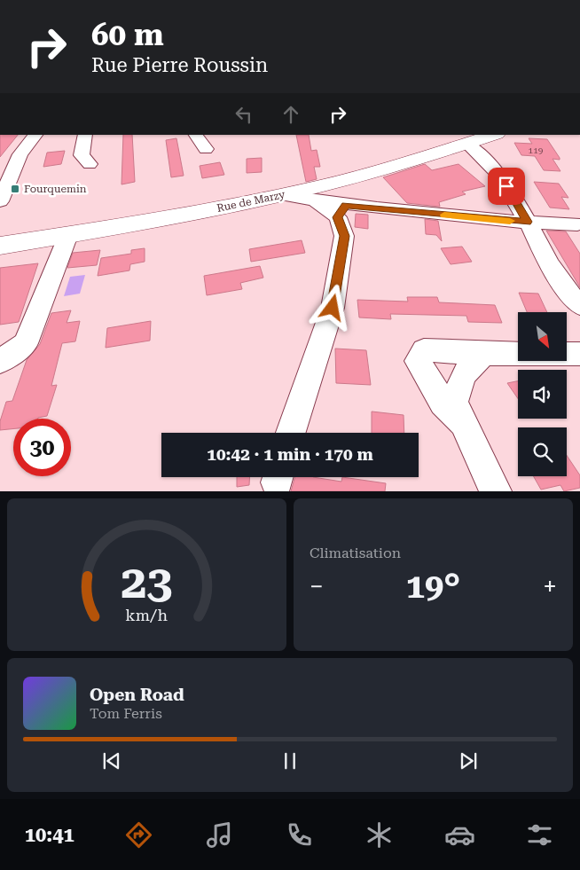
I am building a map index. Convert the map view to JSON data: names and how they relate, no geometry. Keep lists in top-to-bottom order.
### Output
{
  "streets": {
    "main road": ["Rue de Marzy"]
  },
  "places": {
    "transit": ["Fourquemin"]
  },
  "house_numbers": ["119"],
  "north": "bottom right",
  "page": {
    "turn": ["60 m", "Rue Pierre Roussin"],
    "limit": "30",
    "trip": "10:42 · 1 min · 170 m",
    "tile": "Climatisation",
    "heat": ["−", "19°", "+"],
    "song": ["Open Road", "Tom Ferris"],
    "tabs": "10:41",
    "gauge": ["23", "km/h"]
  }
}
